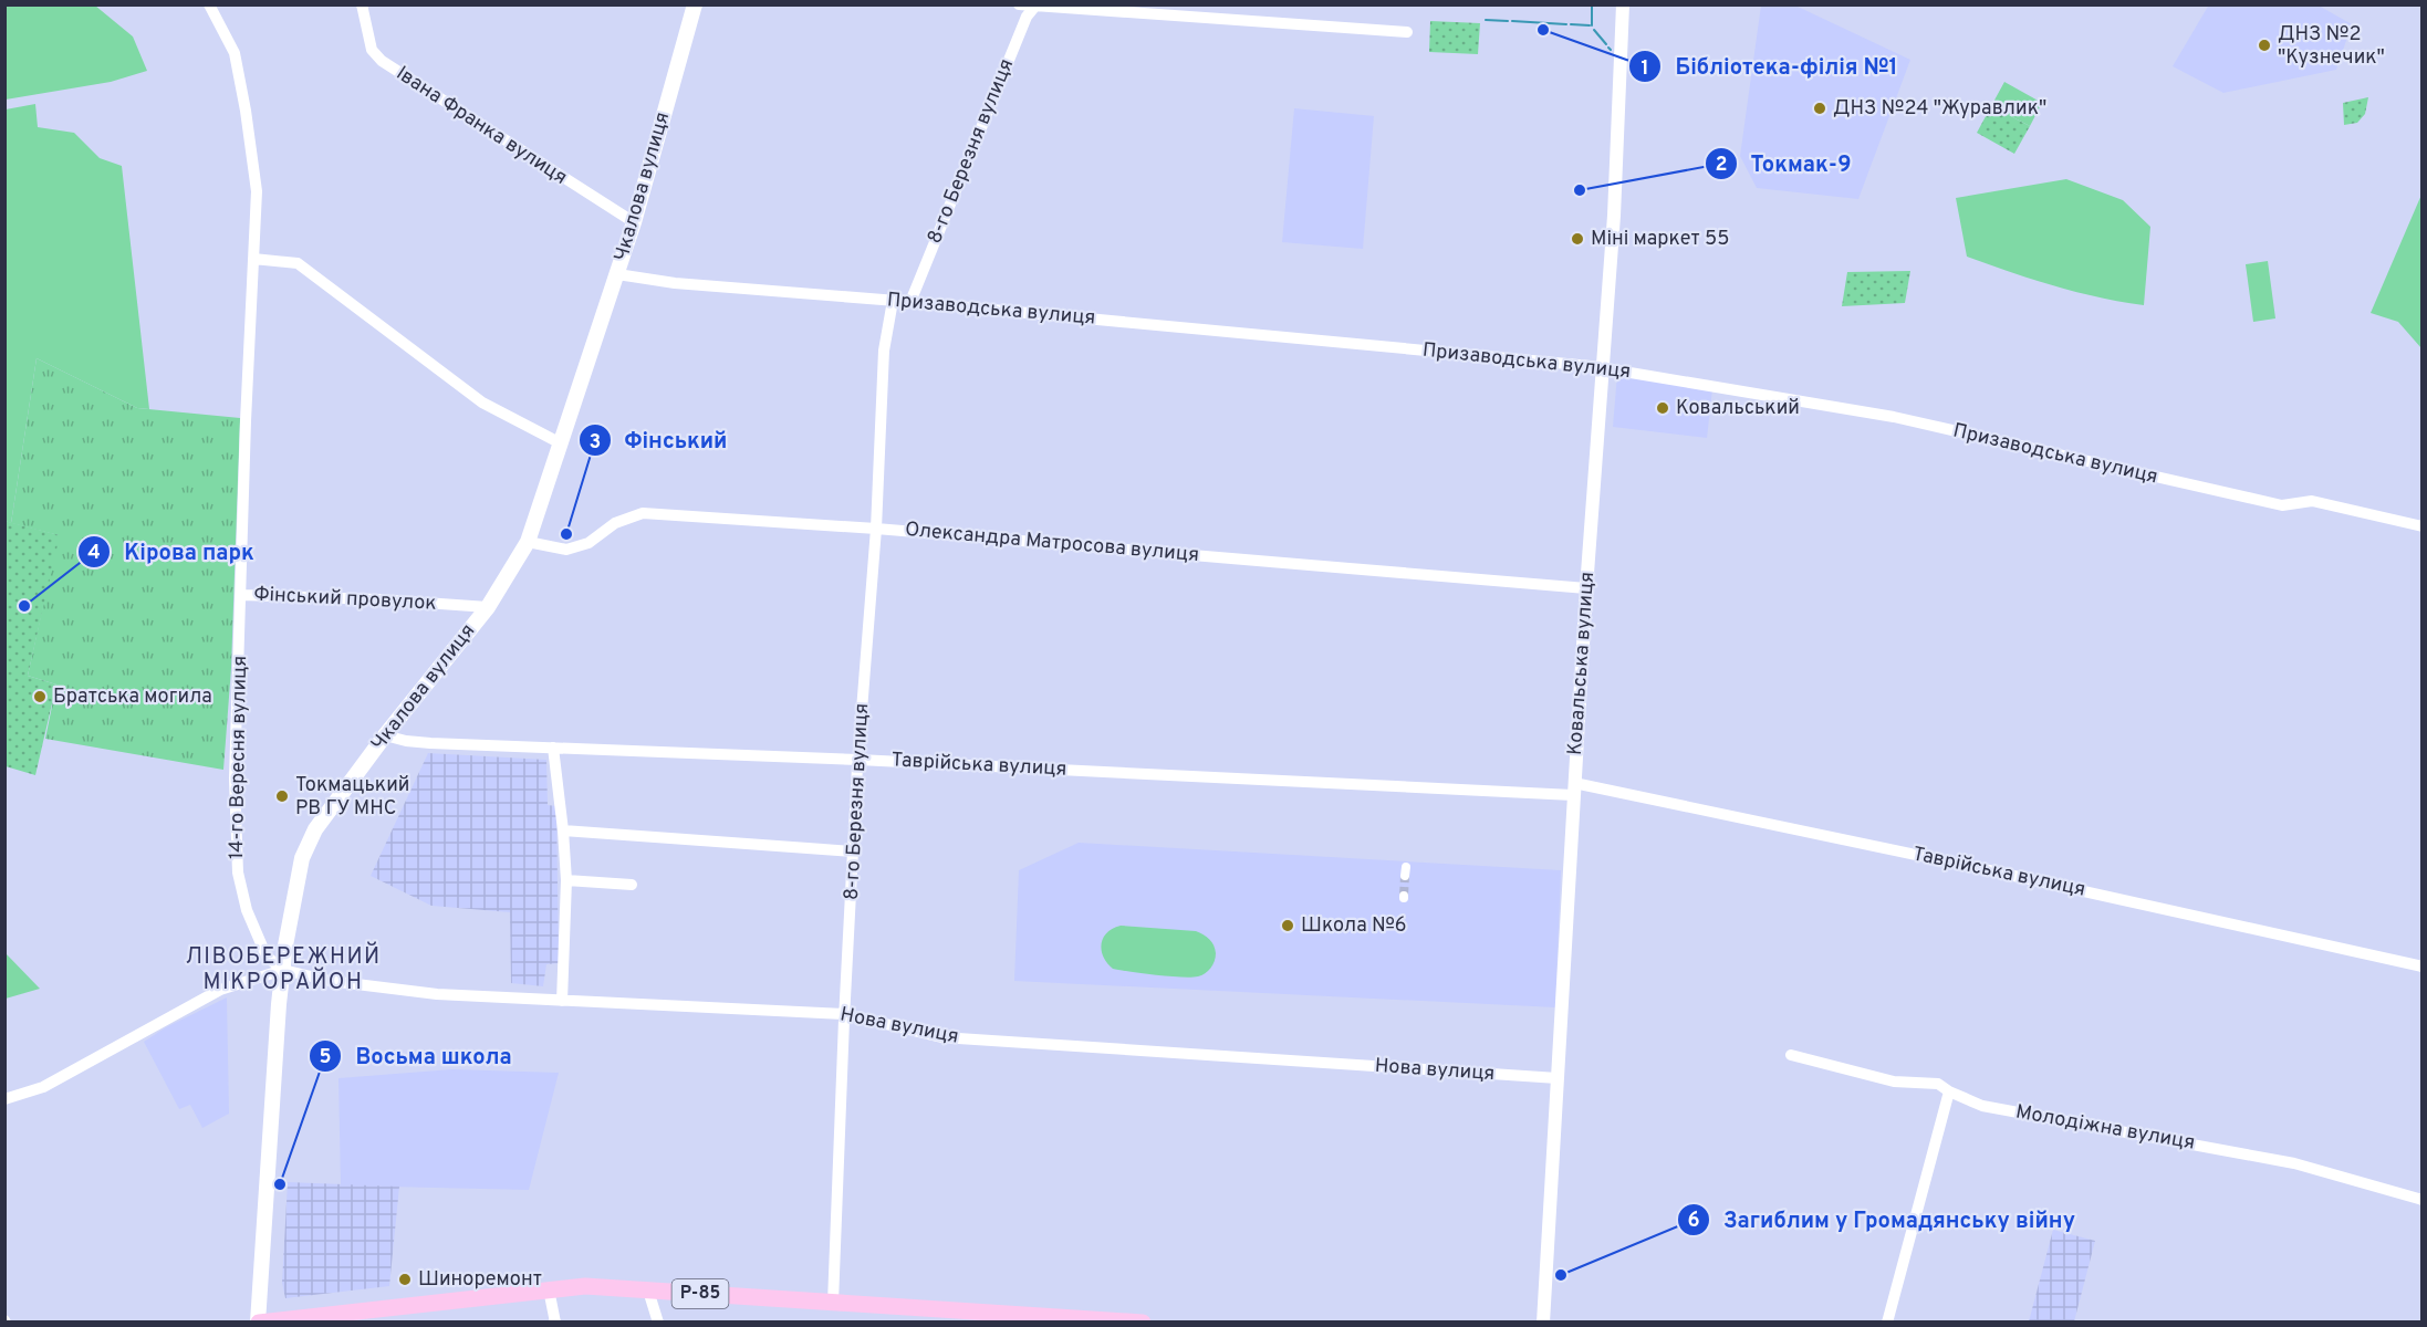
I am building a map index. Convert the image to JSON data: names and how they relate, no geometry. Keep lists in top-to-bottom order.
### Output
{
  "streets": {
    "main road": ["Чкалова вулиця", "Р-85"],
    "street": [
      "Івана Франка вулиця",
      "8-го Березня вулиця",
      "Призаводська вулиця",
      "Олександра Матросова вулиця",
      "Фінський провулок",
      "Ковальська вулиця",
      "14-го Вересня вулиця",
      "Таврійська вулиця",
      "Нова вулиця",
      "Молодіжна вулиця"
    ]
  },
  "crossings": [
    ["Івана Франка вулиця", "Чкалова вулиця"],
    ["8-го Березня вулиця", "Призаводська вулиця"],
    ["8-го Березня вулиця", "Олександра Матросова вулиця"],
    ["8-го Березня вулиця", "Таврійська вулиця"],
    ["8-го Березня вулиця", "Нова вулиця"],
    ["8-го Березня вулиця", "Р-85"],
    ["Чкалова вулиця", "Призаводська вулиця"],
    ["Чкалова вулиця", "Олександра Матросова вулиця"],
    ["Чкалова вулиця", "Фінський провулок"],
    ["Чкалова вулиця", "14-го Вересня вулиця"],
    ["Чкалова вулиця", "Таврійська вулиця"],
    ["Чкалова вулиця", "Нова вулиця"],
    ["Призаводська вулиця", "Ковальська вулиця"],
    ["Олександра Матросова вулиця", "Ковальська вулиця"],
    ["Фінський провулок", "14-го Вересня вулиця"],
    ["Ковальська вулиця", "Таврійська вулиця"],
    ["Ковальська вулиця", "Нова вулиця"],
    ["14-го Вересня вулиця", "Нова вулиця"]
  ],
  "districts": ["ЛІВОБЕРЕЖНИЙ МІКРОРАЙОН"],
  "places": [
    "Бібліотека-філія №1",
    "ДНЗ №2 \"Кузнечик\"",
    "ДНЗ №24 \"Журавлик\"",
    "Токмак-9",
    "Міні маркет 55",
    "Ковальський",
    "Фінський",
    "Кірова парк",
    "Братська могила",
    "Токмацький РВ ГУ МНС",
    "Школа №6",
    "Восьма школа",
    "Загиблим у Громадянську війну",
    "Шиноремонт"
  ]
}
